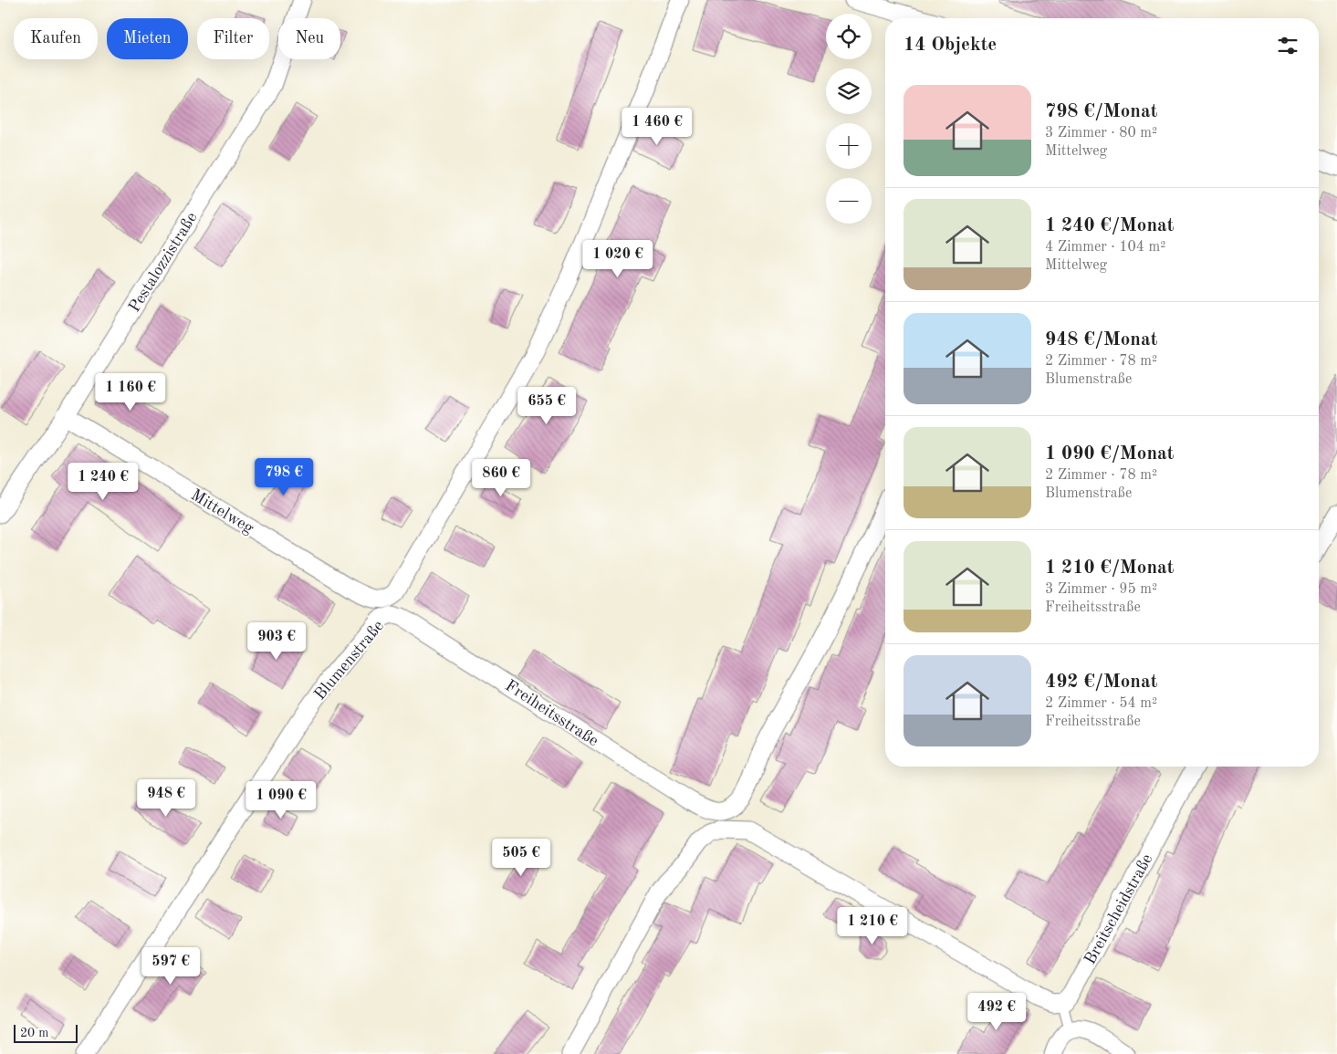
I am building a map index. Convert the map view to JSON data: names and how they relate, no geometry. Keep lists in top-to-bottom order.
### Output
{
  "streets": {
    "street": [
      "Pestalozzistraße",
      "Mittelweg",
      "Blumenstraße",
      "Freiheitsstraße",
      "Breitscheidstraße"
    ]
  },
  "crossings": [
    ["Pestalozzistraße", "Mittelweg"],
    ["Mittelweg", "Blumenstraße"],
    ["Mittelweg", "Freiheitsstraße"],
    ["Blumenstraße", "Freiheitsstraße"]
  ],
  "scale_bar": "20 m",
  "page": {
    "map_buttons": ["+", "−"],
    "chip": [
      "Kaufen",
      "Mieten",
      "Filter",
      "Neu"
    ],
    "heading": "14 Objekte",
    "list": [
      {
        "name": "798 €/Monat",
        "note": "3 Zimmer · 80 m² · Mittelweg"
      },
      {
        "name": "1 240 €/Monat",
        "note": "4 Zimmer · 104 m² · Mittelweg"
      },
      {
        "name": "948 €/Monat",
        "note": "2 Zimmer · 78 m² · Blumenstraße"
      },
      {
        "name": "1 090 €/Monat",
        "note": "2 Zimmer · 78 m² · Blumenstraße"
      },
      {
        "name": "1 210 €/Monat",
        "note": "3 Zimmer · 95 m² · Freiheitsstraße"
      },
      {
        "name": "492 €/Monat",
        "note": "2 Zimmer · 54 m² · Freiheitsstraße"
      }
    ],
    "price": [
      "1 460 €",
      "1 020 €",
      "1 160 €",
      "655 €",
      "798 €",
      "860 €",
      "1 240 €",
      "903 €",
      "948 €",
      "1 090 €",
      "505 €",
      "1 210 €",
      "597 €",
      "492 €"
    ],
    "scale": "20 m"
  }
}
